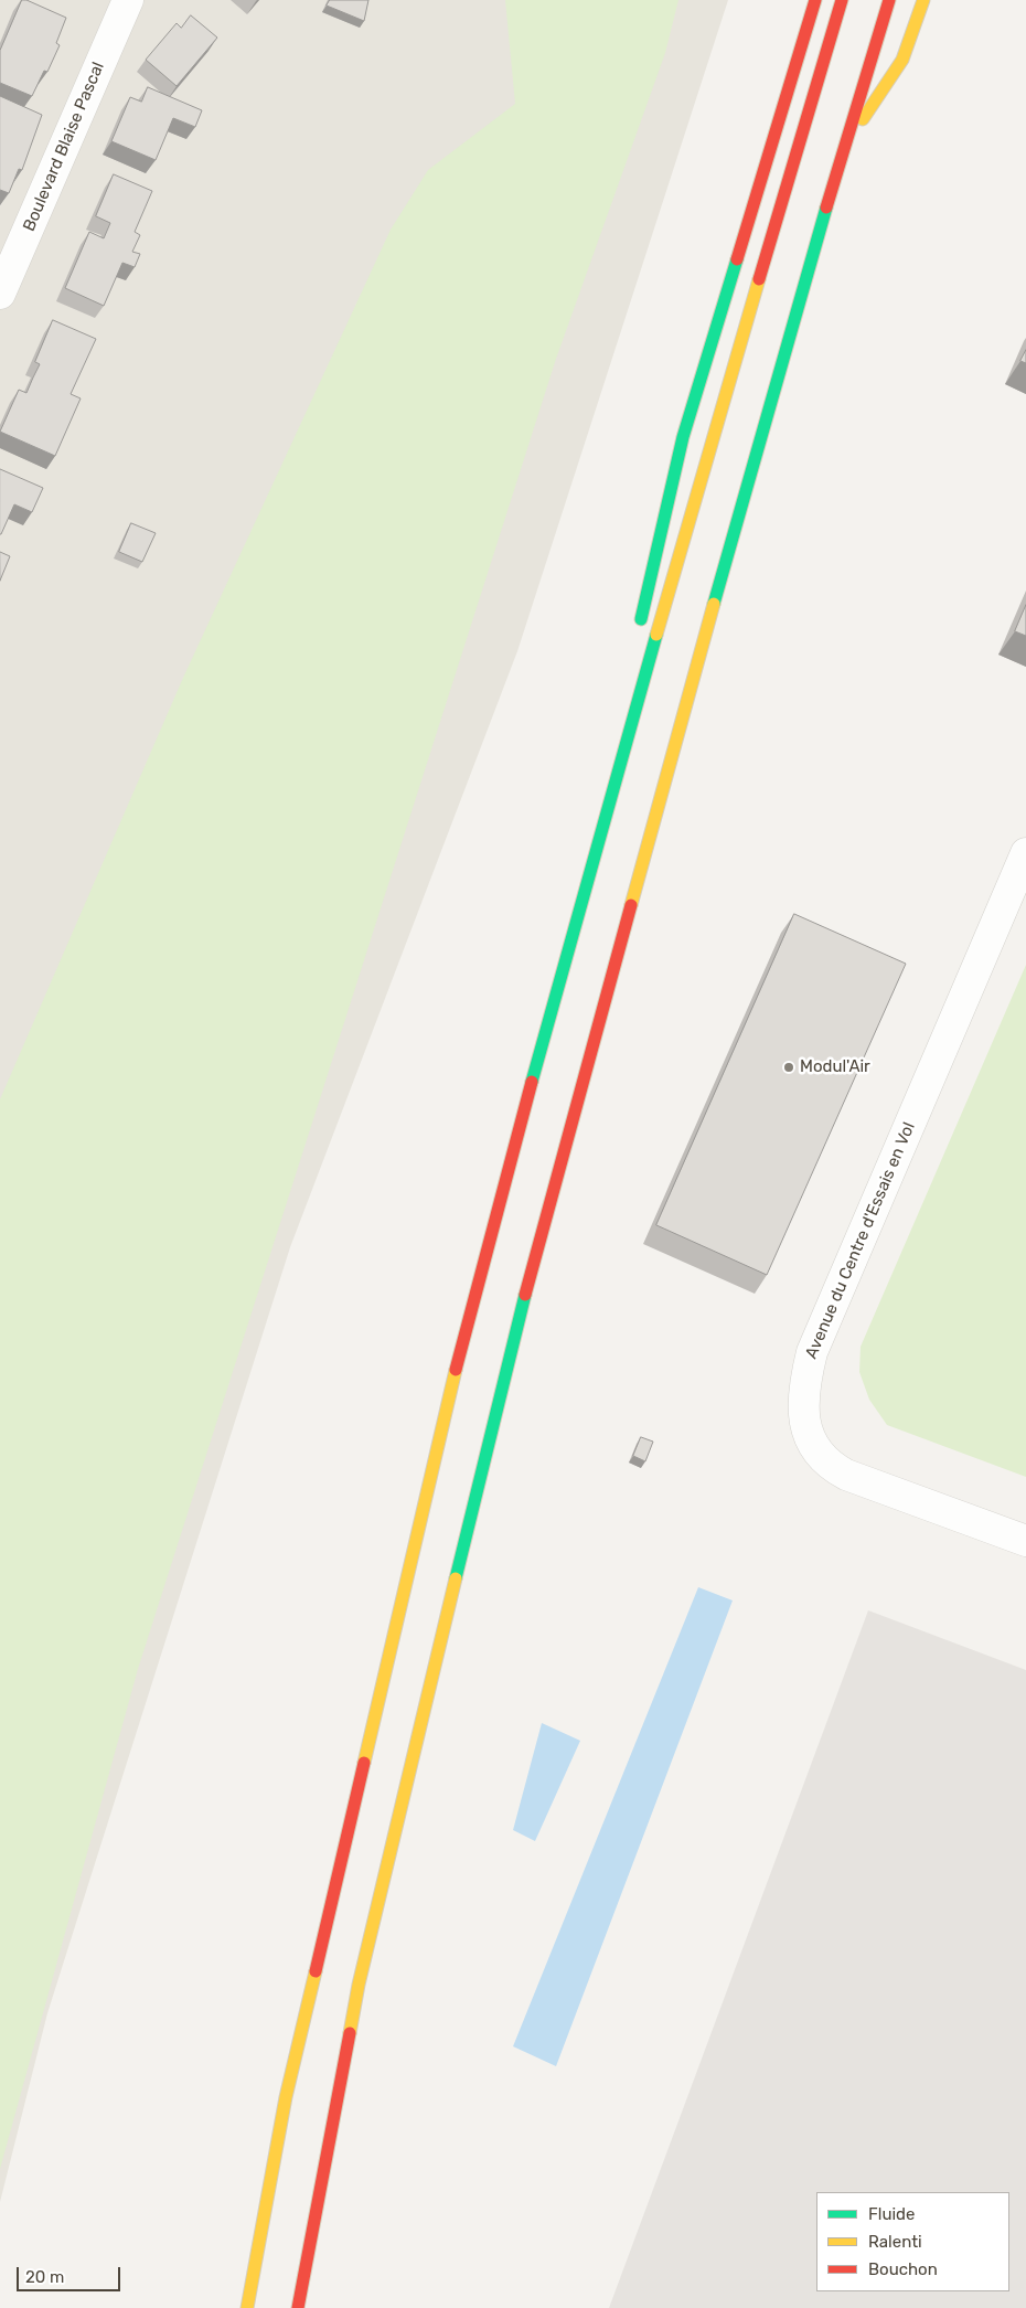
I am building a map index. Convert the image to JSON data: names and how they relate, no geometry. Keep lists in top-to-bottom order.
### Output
{
  "streets": {
    "street": ["Boulevard Blaise Pascal", "Avenue du Centre d'Essais en Vol"]
  },
  "places": ["Modul'Air"],
  "legend": ["Fluide", "Ralenti", "Bouchon"],
  "scale_bar": "20 m"
}
